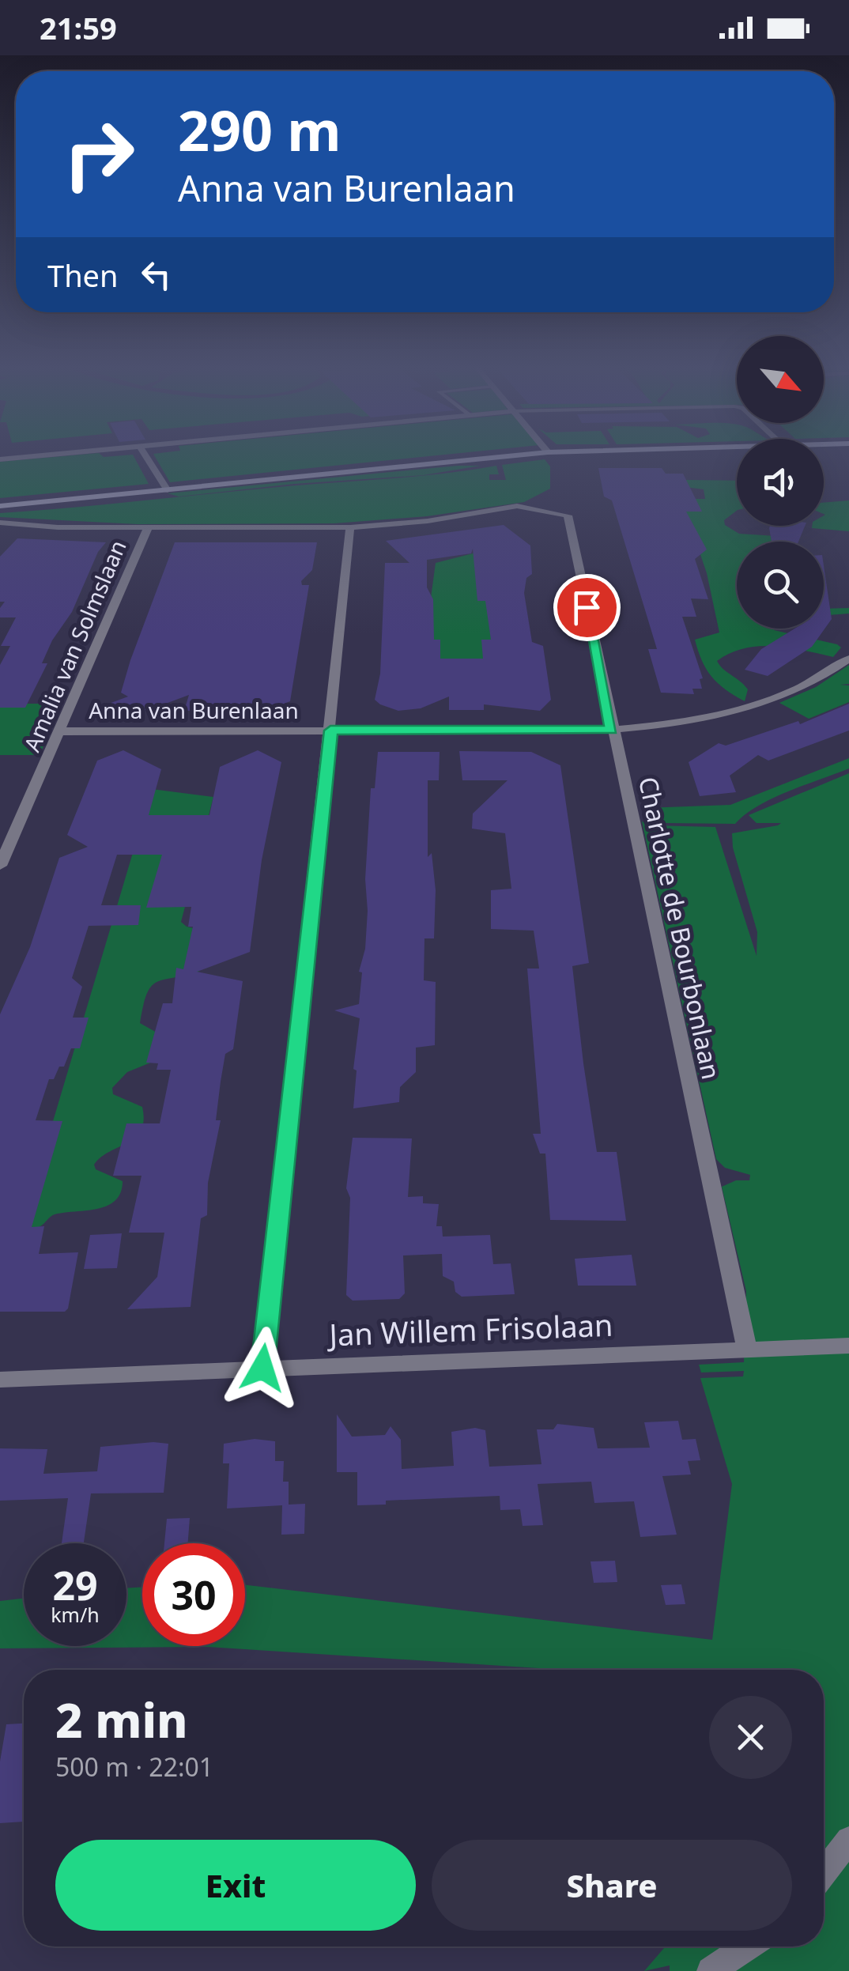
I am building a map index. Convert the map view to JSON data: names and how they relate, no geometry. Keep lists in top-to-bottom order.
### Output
{
  "streets": {
    "street": [
      "Amalia van Solmslaan",
      "Anna van Burenlaan",
      "Charlotte de Bourbonlaan",
      "Jan Willem Frisolaan"
    ]
  },
  "crossings": [
    ["Amalia van Solmslaan", "Anna van Burenlaan"],
    ["Anna van Burenlaan", "Charlotte de Bourbonlaan"],
    ["Charlotte de Bourbonlaan", "Jan Willem Frisolaan"]
  ],
  "north": "bottom right",
  "page": {
    "status": "21:59",
    "turn": ["290 m", "Anna van Burenlaan"],
    "then": "Then",
    "speed": "29 km/h",
    "limit": "30",
    "heading": ["2 min", "500 m · 22:01"],
    "buttons": ["Exit", "Share"]
  }
}
